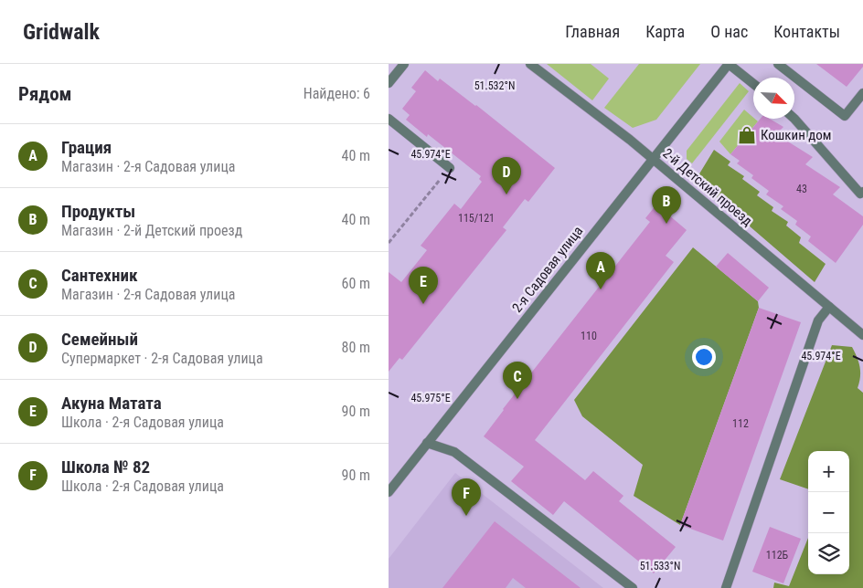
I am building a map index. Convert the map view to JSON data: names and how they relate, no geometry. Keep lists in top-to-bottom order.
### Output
{
  "streets": {
    "street": ["2-й Детский проезд", "2-я Садовая улица"]
  },
  "crossings": [
    ["2-й Детский проезд", "2-я Садовая улица"]
  ],
  "places": {
    "shop": ["Кошкин дом"]
  },
  "house_numbers": [
    "43",
    "115/121",
    "110",
    "112",
    "112Б"
  ],
  "north": "bottom right",
  "page": {
    "header": "Gridwalk",
    "nav": [
      "Главная",
      "Карта",
      "О нас",
      "Контакты"
    ],
    "heading": ["Рядом", "Найдено: 6"],
    "list": [
      {
        "mark": "A",
        "name": "Грация",
        "note": "Магазин · 2-я Садовая улица",
        "value": "40 m"
      },
      {
        "mark": "B",
        "name": "Продукты",
        "note": "Магазин · 2-й Детский проезд",
        "value": "40 m"
      },
      {
        "mark": "C",
        "name": "Сантехник",
        "note": "Магазин · 2-я Садовая улица",
        "value": "60 m"
      },
      {
        "mark": "D",
        "name": "Семейный",
        "note": "Супермаркет · 2-я Садовая улица",
        "value": "80 m"
      },
      {
        "mark": "E",
        "name": "Акуна Матата",
        "note": "Школа · 2-я Садовая улица",
        "value": "90 m"
      },
      {
        "mark": "F",
        "name": "Школа № 82",
        "note": "Школа · 2-я Садовая улица",
        "value": "90 m"
      }
    ],
    "pins": [
      "D",
      "B",
      "A",
      "E",
      "C",
      "F"
    ],
    "map_buttons": ["+", "−"]
  },
  "coordinates": [
    "51.532°N",
    "45.974°E",
    "45.975°E",
    "51.533°N"
  ]
}
